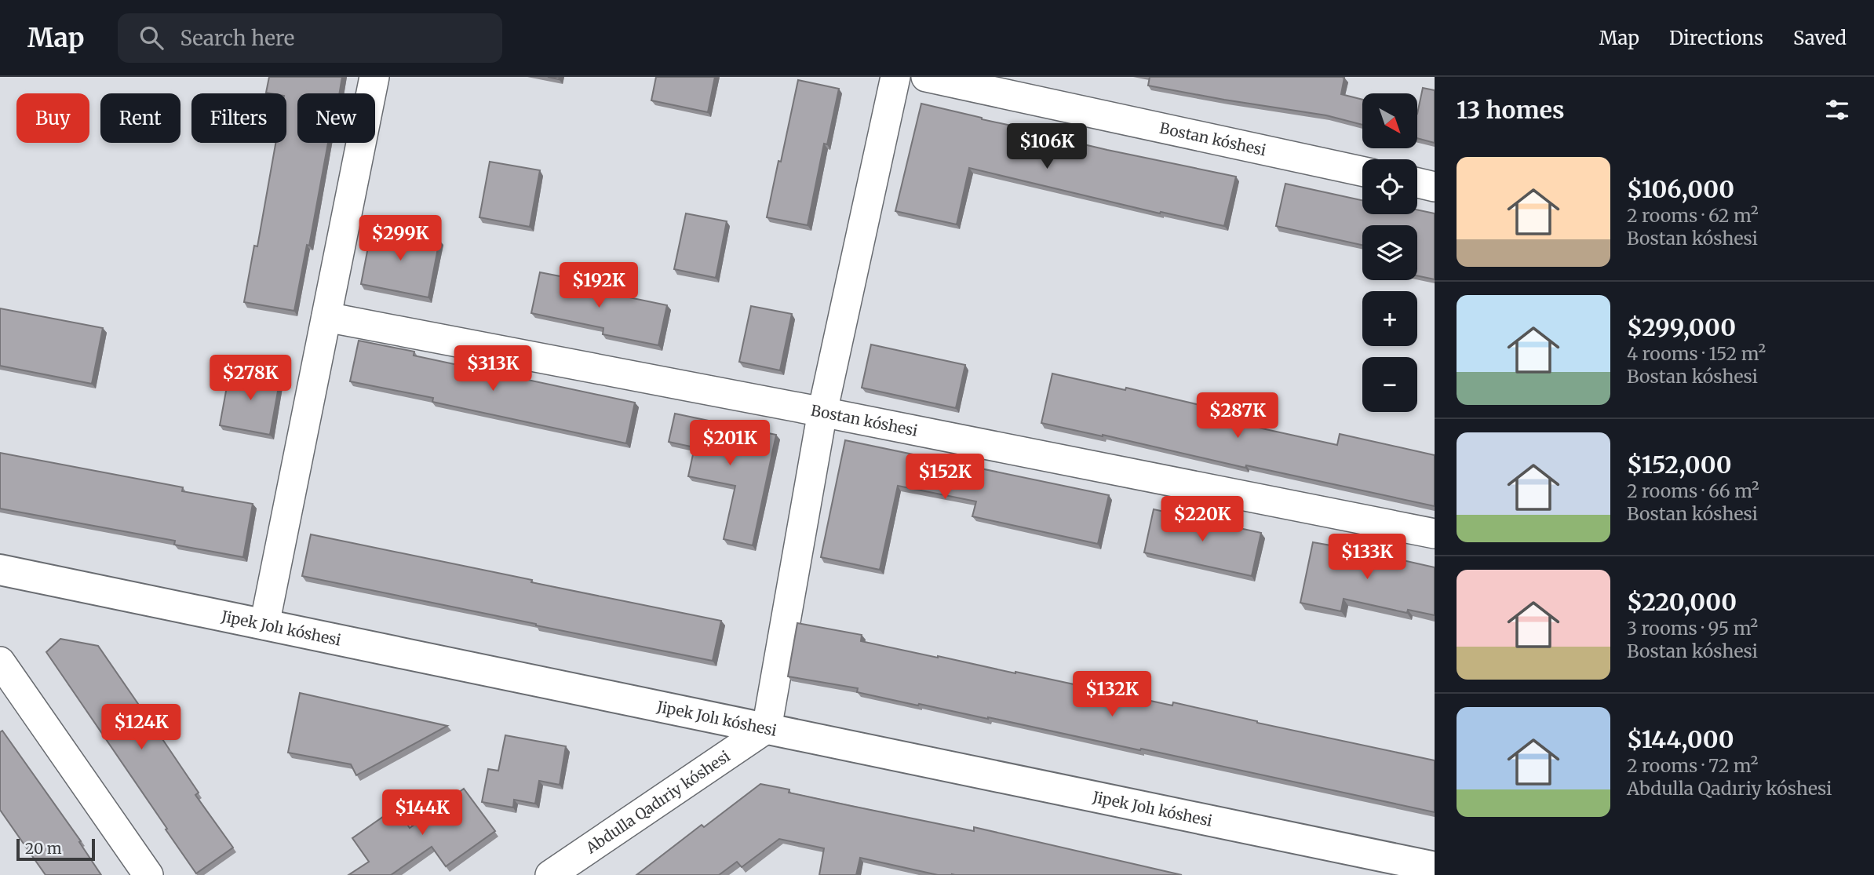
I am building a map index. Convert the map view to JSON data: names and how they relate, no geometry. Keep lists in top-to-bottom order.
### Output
{
  "streets": {
    "street": ["Bostan kóshesi", "Jipek Jolı kóshesi", "Abdulla Qadıriy kóshesi"]
  },
  "crossings": [
    ["Jipek Jolı kóshesi", "Abdulla Qadıriy kóshesi"]
  ],
  "scale_bar": "20 m",
  "north": "bottom right",
  "page": {
    "header": "Map",
    "search": "Search here",
    "nav": ["Map", "Directions", "Saved"],
    "heading": "13 homes",
    "map_buttons": ["+", "−"],
    "chip": [
      "Buy",
      "Rent",
      "Filters",
      "New"
    ],
    "price": [
      "$106K",
      "$299K",
      "$192K",
      "$313K",
      "$278K",
      "$287K",
      "$201K",
      "$152K",
      "$220K",
      "$133K",
      "$132K",
      "$124K",
      "$144K"
    ],
    "list": [
      {
        "name": "$106,000",
        "note": "2 rooms · 62 m² · Bostan kóshesi"
      },
      {
        "name": "$299,000",
        "note": "4 rooms · 152 m² · Bostan kóshesi"
      },
      {
        "name": "$152,000",
        "note": "2 rooms · 66 m² · Bostan kóshesi"
      },
      {
        "name": "$220,000",
        "note": "3 rooms · 95 m² · Bostan kóshesi"
      },
      {
        "name": "$144,000",
        "note": "2 rooms · 72 m² · Abdulla Qadıriy kóshesi"
      }
    ],
    "scale": "20 m"
  }
}
